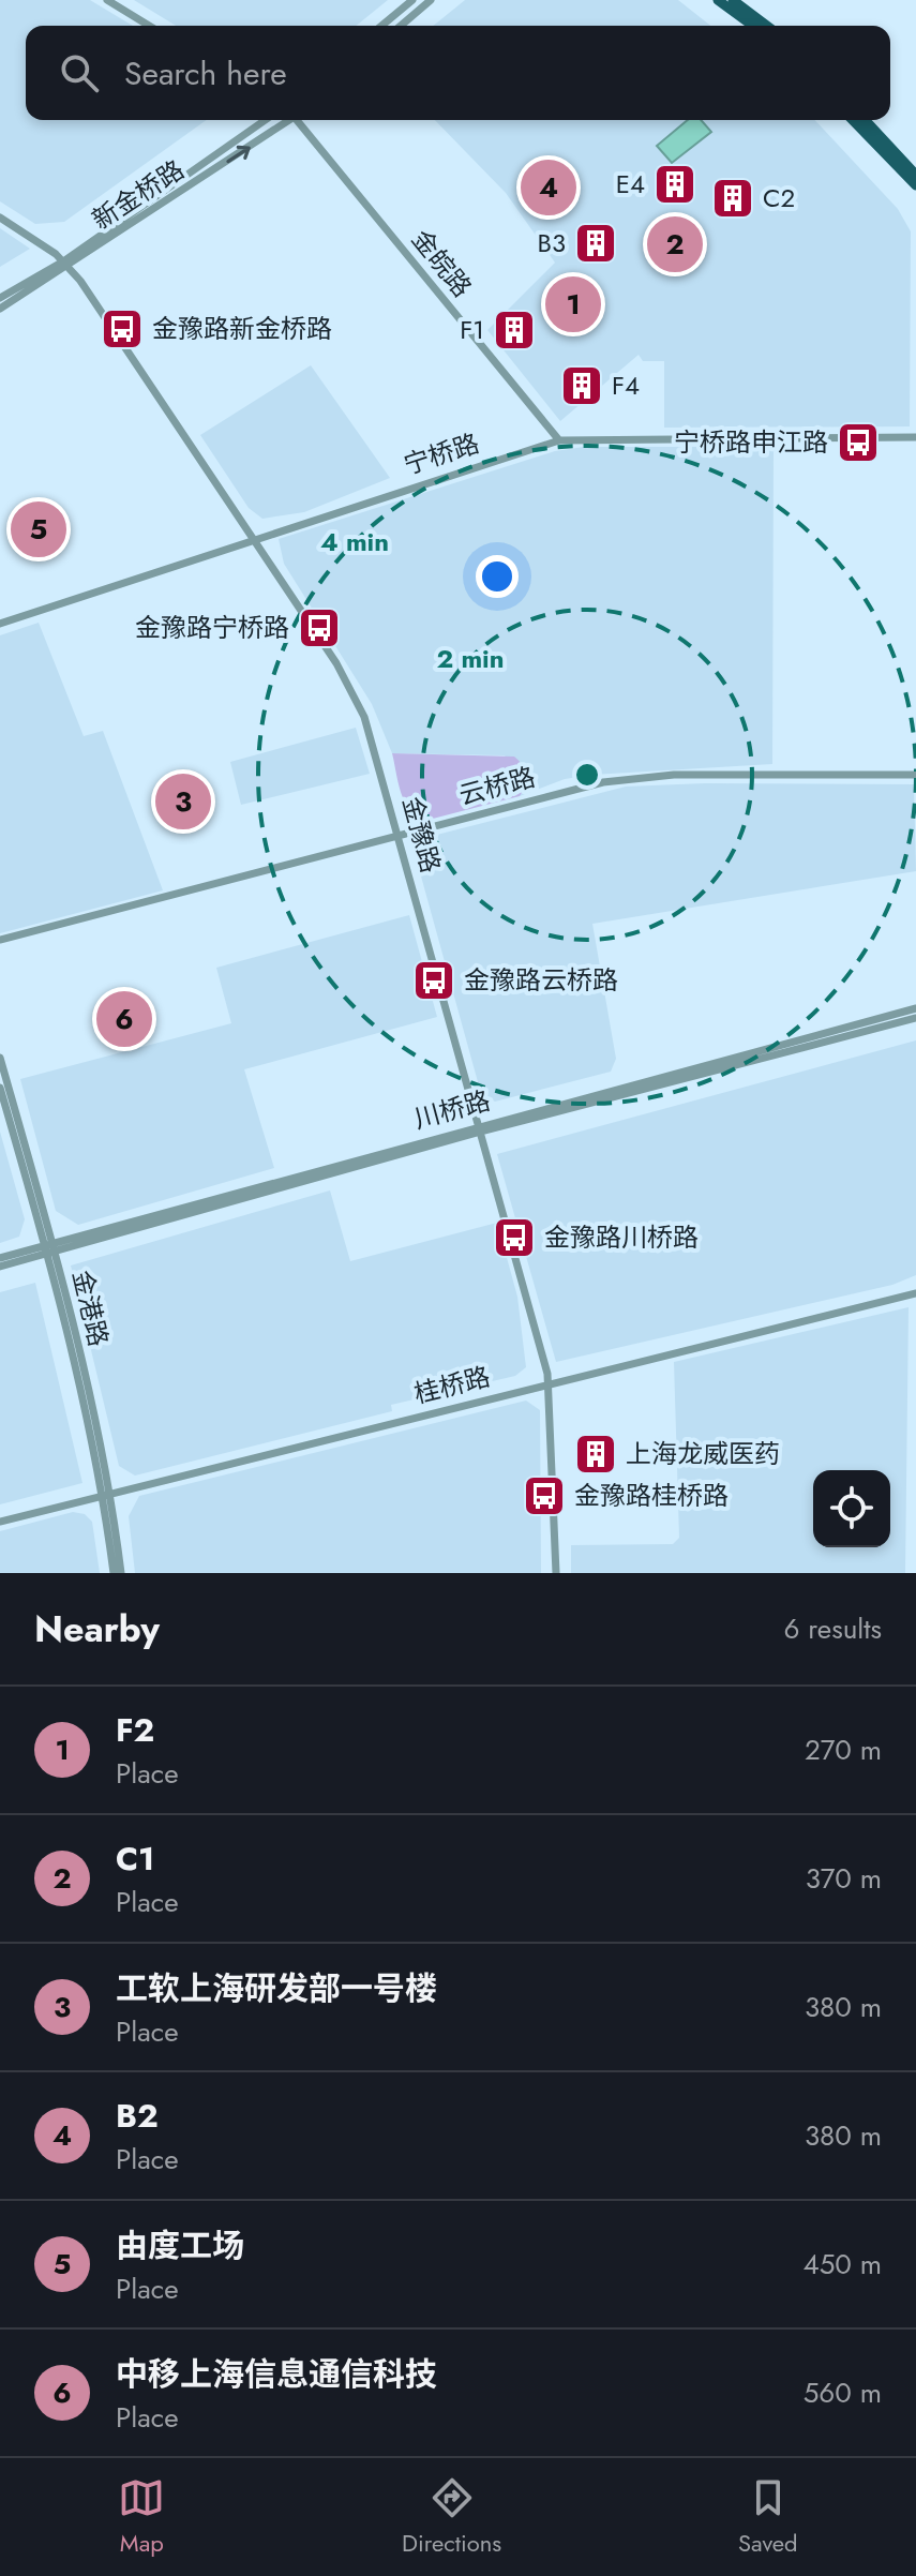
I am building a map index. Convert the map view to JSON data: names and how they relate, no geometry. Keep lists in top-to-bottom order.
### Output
{
  "streets": {
    "street": [
      "新金桥路",
      "金皖路",
      "宁桥路",
      "云桥路",
      "金豫路",
      "川桥路",
      "金港路",
      "桂桥路"
    ]
  },
  "crossings": [
    ["新金桥路", "金豫路"],
    ["金皖路", "宁桥路"],
    ["宁桥路", "金豫路"],
    ["云桥路", "金豫路"],
    ["金豫路", "川桥路"],
    ["金豫路", "桂桥路"],
    ["川桥路", "金港路"],
    ["金港路", "桂桥路"]
  ],
  "places": {
    "building": [
      "E4",
      "C2",
      "B3",
      "F1",
      "F4",
      "上海龙威医药"
    ],
    "bus stop": [
      "金豫路新金桥路",
      "宁桥路申江路",
      "金豫路宁桥路",
      "金豫路云桥路",
      "金豫路川桥路",
      "金豫路桂桥路"
    ]
  },
  "page": {
    "search": "Search here",
    "pins": [
      "4",
      "2",
      "1",
      "5",
      "3",
      "6"
    ],
    "heading": ["Nearby", "6 results"],
    "list": [
      {
        "mark": "1",
        "name": "F2",
        "note": "Place",
        "value": "270 m"
      },
      {
        "mark": "2",
        "name": "C1",
        "note": "Place",
        "value": "370 m"
      },
      {
        "mark": "3",
        "name": "工软上海研发部一号楼",
        "note": "Place",
        "value": "380 m"
      },
      {
        "mark": "4",
        "name": "B2",
        "note": "Place",
        "value": "380 m"
      },
      {
        "mark": "5",
        "name": "由度工场",
        "note": "Place",
        "value": "450 m"
      },
      {
        "mark": "6",
        "name": "中移上海信息通信科技",
        "note": "Place",
        "value": "560 m"
      }
    ],
    "nav": ["Map", "Directions", "Saved"]
  },
  "rings": ["4 min", "2 min"]
}
